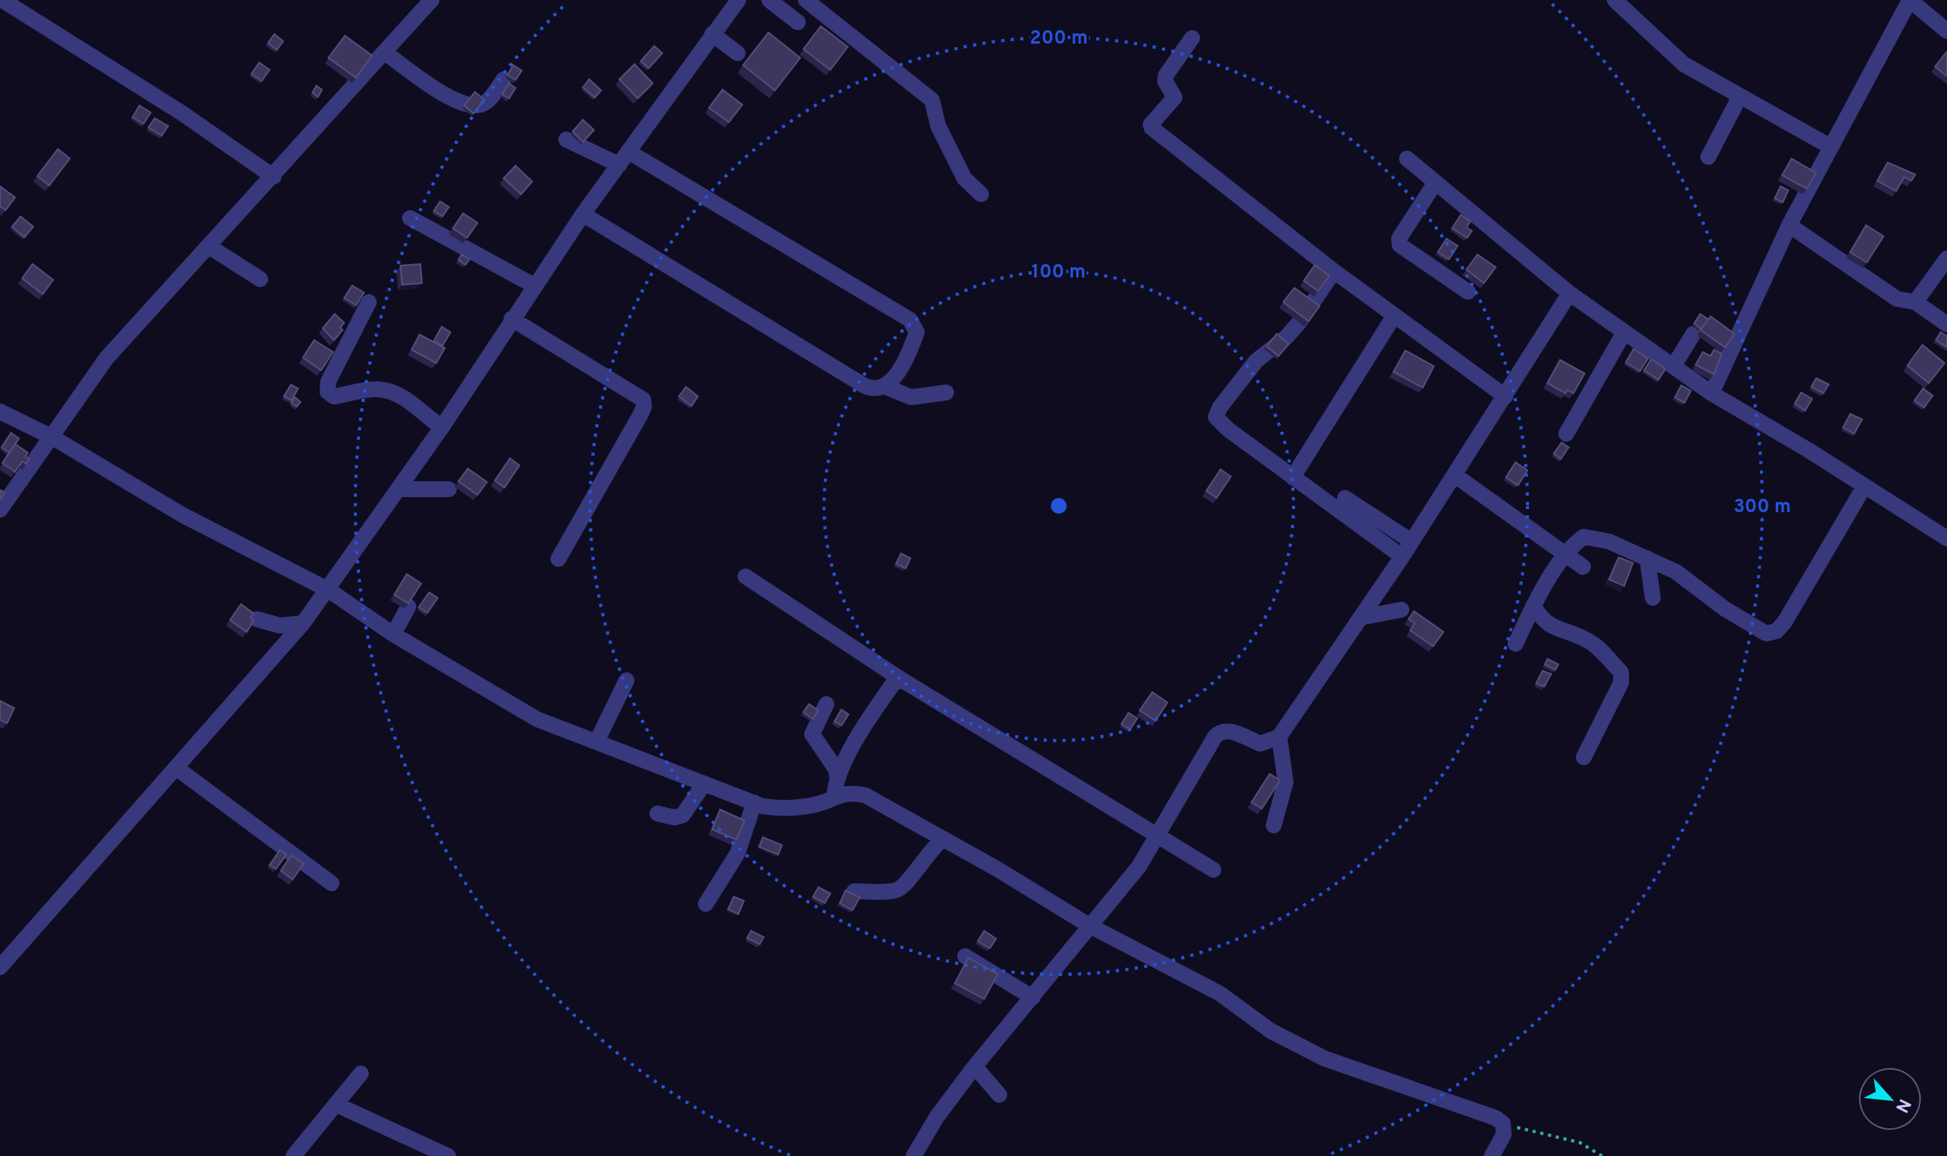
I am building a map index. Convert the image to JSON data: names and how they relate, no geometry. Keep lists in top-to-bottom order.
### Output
{
  "north": "bottom right",
  "rings": ["200 m", "100 m", "300 m"]
}
